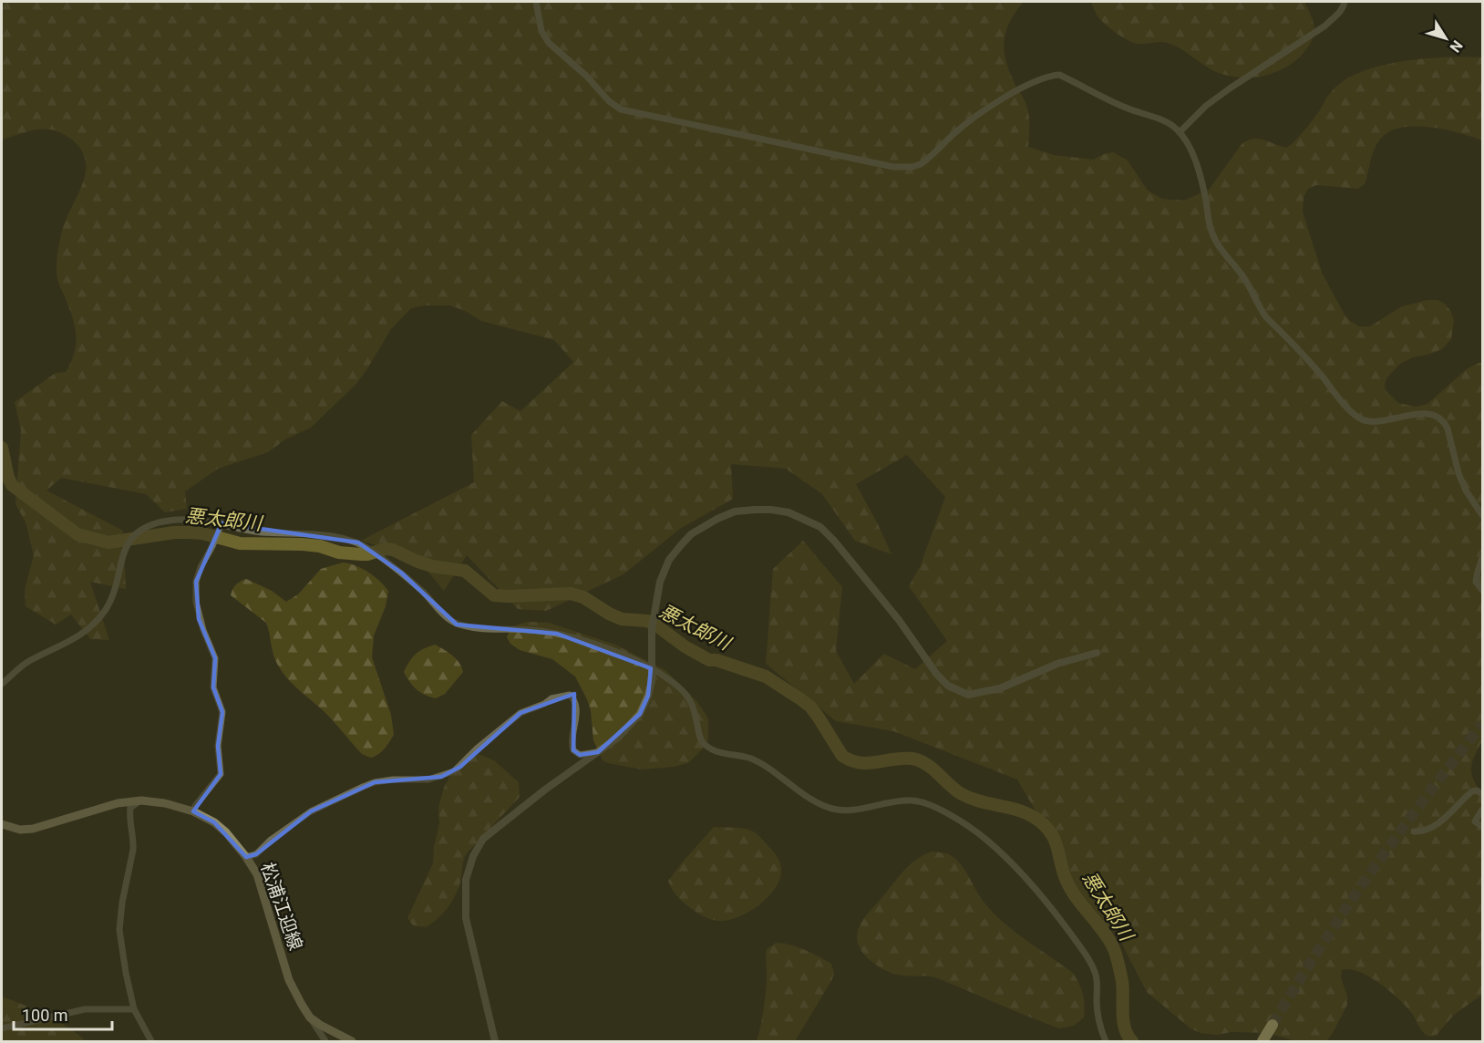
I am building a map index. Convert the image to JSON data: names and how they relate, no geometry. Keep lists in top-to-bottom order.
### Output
{
  "streets": {
    "main road": ["松浦江迎線"]
  },
  "water": ["悪太郎川"],
  "scale_bar": "100 m",
  "north": "bottom right"
}
